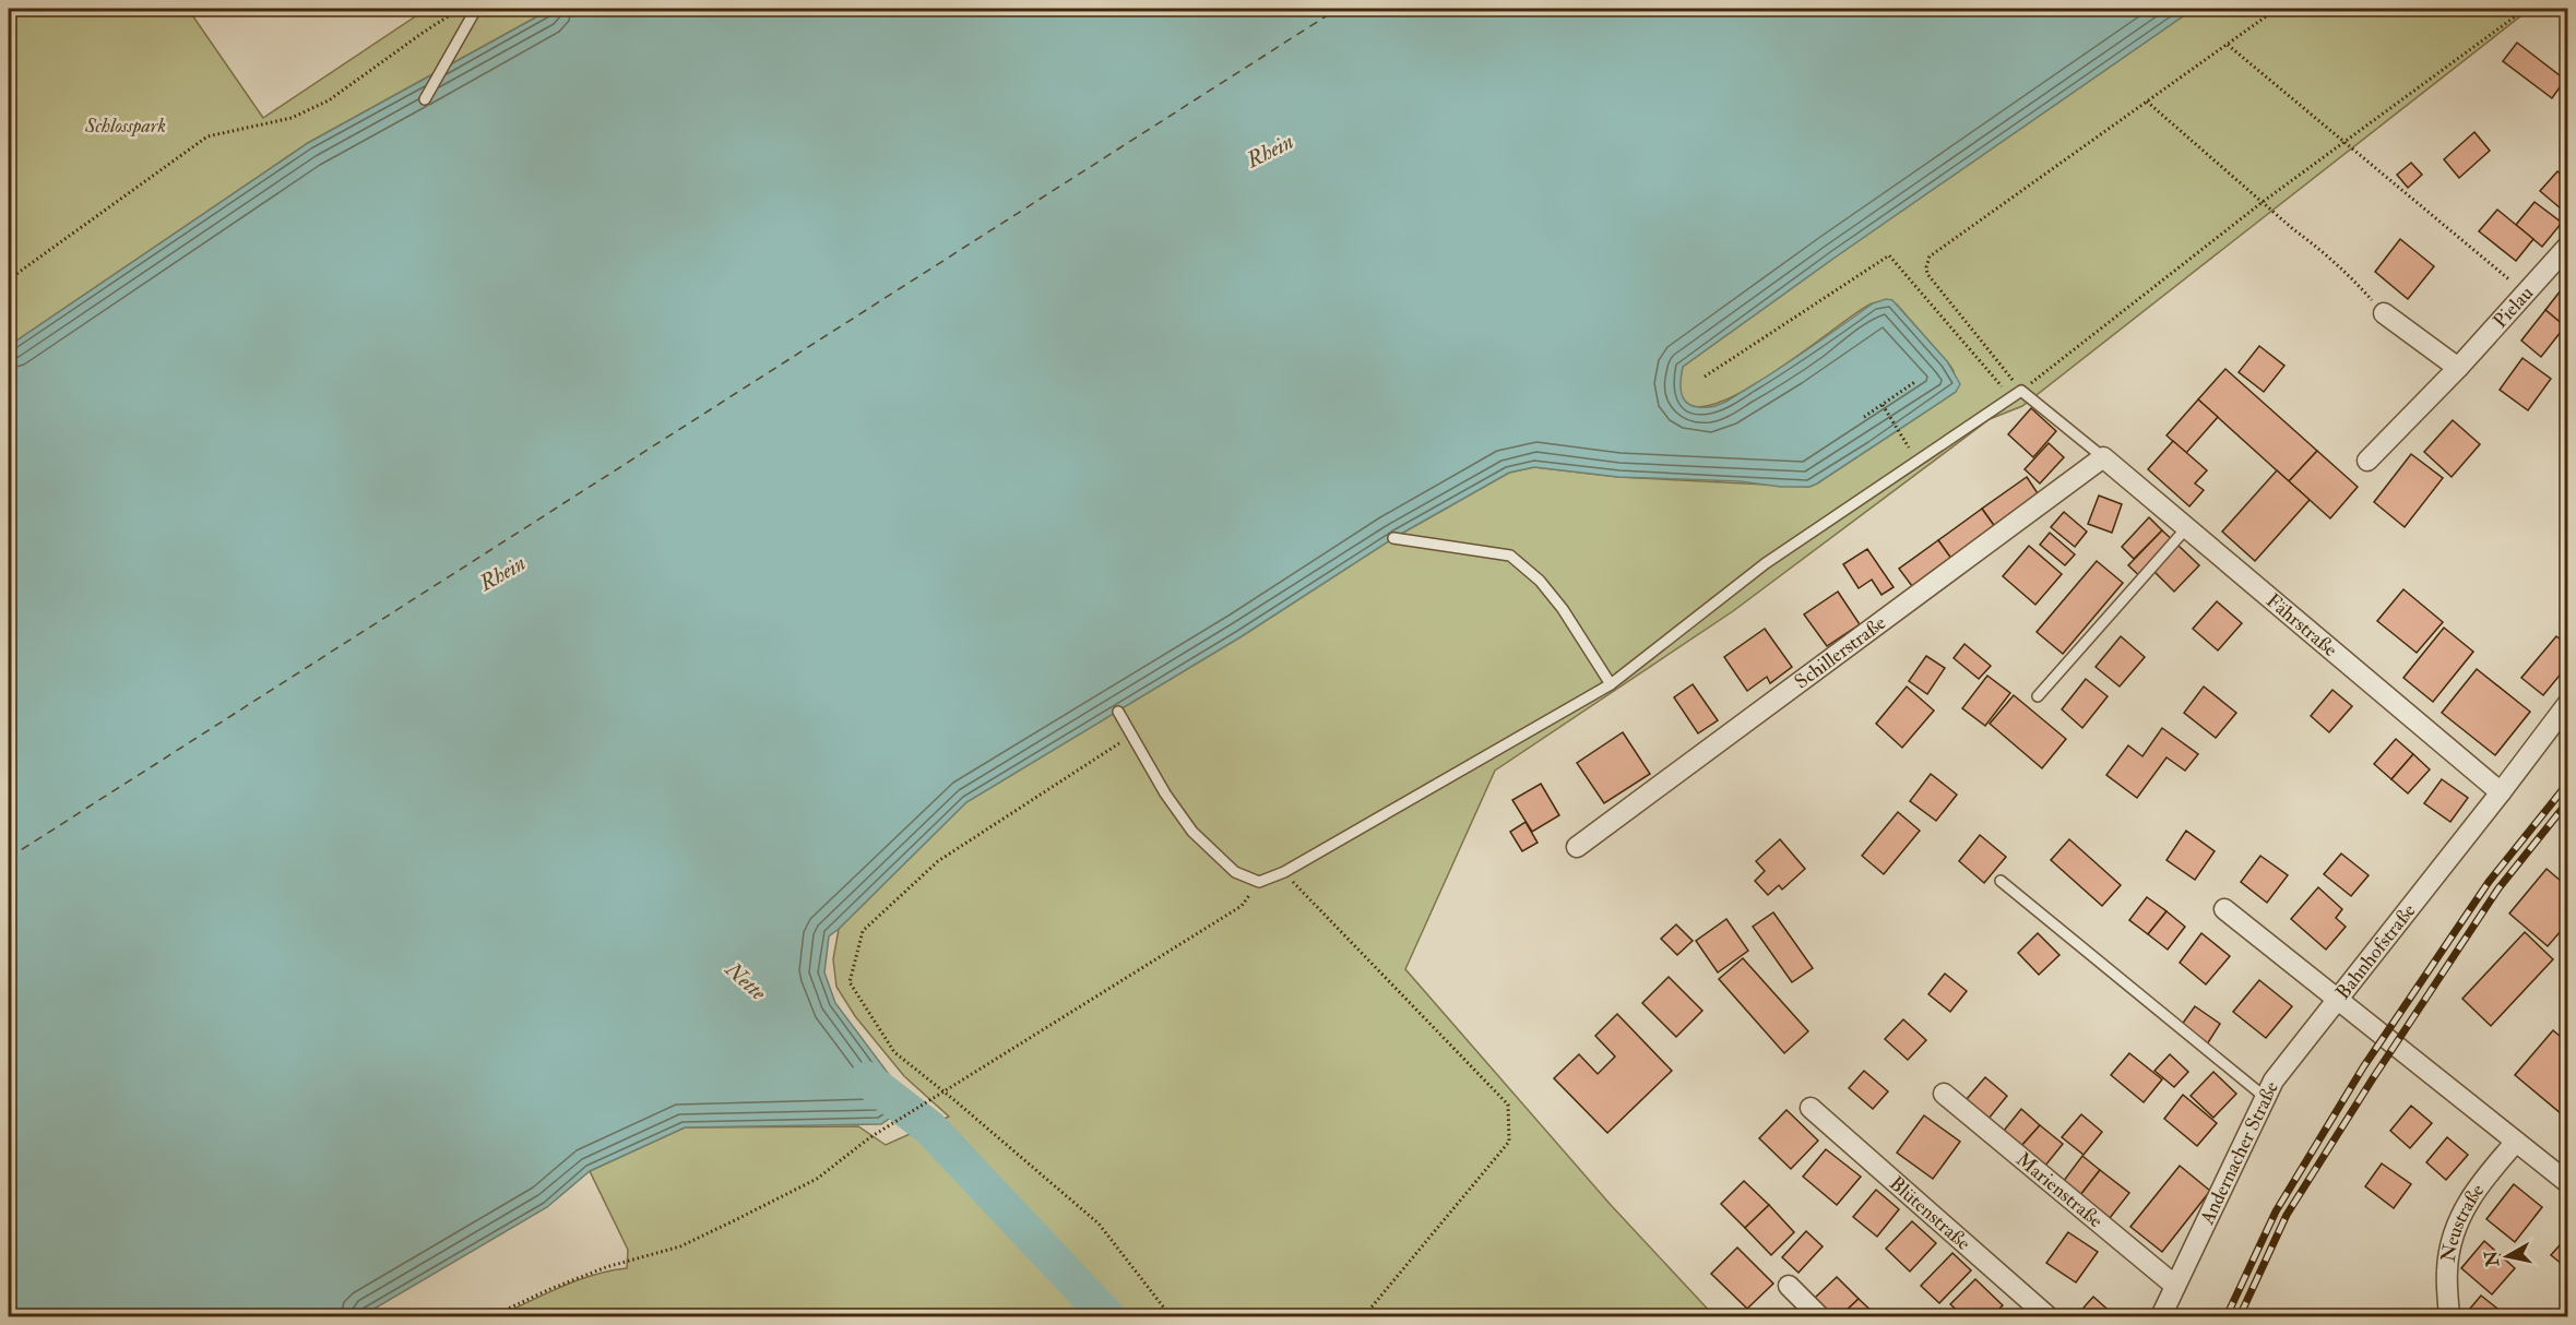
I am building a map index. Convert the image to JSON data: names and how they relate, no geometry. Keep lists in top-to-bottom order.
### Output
{
  "streets": {
    "street": [
      "Pielau",
      "Fährstraße",
      "Schillerstraße",
      "Bahnhofstraße",
      "Andernacher Straße",
      "Marienstraße",
      "Blütenstraße",
      "Neustraße"
    ]
  },
  "crossings": [
    ["Fährstraße", "Schillerstraße"],
    ["Fährstraße", "Bahnhofstraße"],
    ["Bahnhofstraße", "Andernacher Straße"],
    ["Bahnhofstraße", "Neustraße"],
    ["Andernacher Straße", "Marienstraße"]
  ],
  "water": ["Rhein", "Nette"],
  "parks": ["Schlosspark"],
  "north": "left"
}
